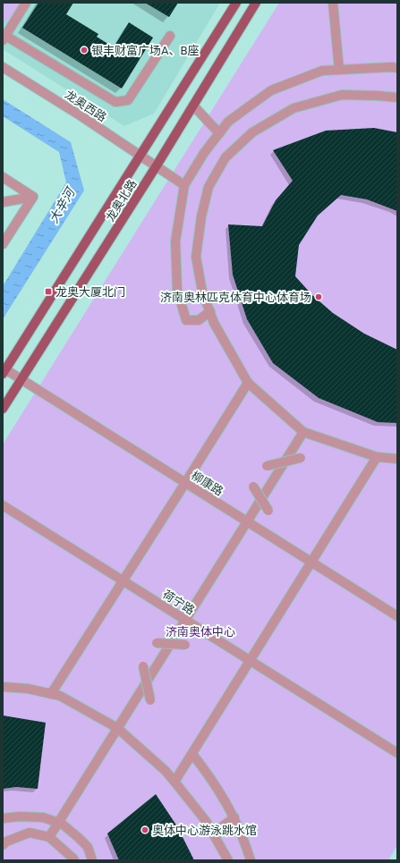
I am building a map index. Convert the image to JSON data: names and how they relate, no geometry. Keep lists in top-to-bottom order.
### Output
{
  "streets": {
    "main road": ["龙奥北路"],
    "street": ["龙奥西路", "柳康路", "荷宁路"]
  },
  "crossings": [
    ["龙奥西路", "龙奥北路"],
    ["龙奥北路", "柳康路"]
  ],
  "water": ["大辛河"],
  "parks": ["济南奥体中心"],
  "places": {
    "other": ["银丰财富广场A、B座", "济南奥林匹克体育中心体育场", "奥体中心游泳跳水馆"],
    "transit": ["龙奥大厦北门"]
  }
}
